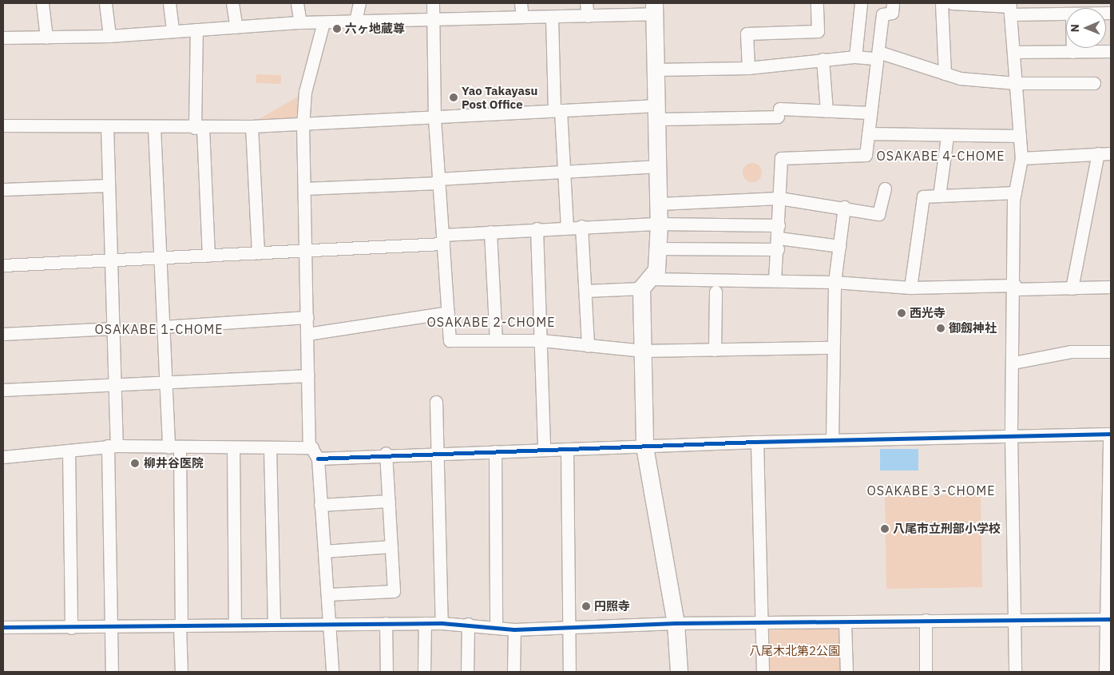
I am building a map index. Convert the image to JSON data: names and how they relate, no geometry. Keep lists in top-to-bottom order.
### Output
{
  "districts": [
    "OSAKABE 4-CHOME",
    "OSAKABE 2-CHOME",
    "OSAKABE 1-CHOME",
    "OSAKABE 3-CHOME"
  ],
  "parks": ["八尾木北第2公園"],
  "places": [
    "六ヶ地蔵尊",
    "Yao Takayasu Post Office",
    "西光寺",
    "御劔神社",
    "柳井谷医院",
    "八尾市立刑部小学校",
    "円照寺"
  ],
  "north": "left"
}
